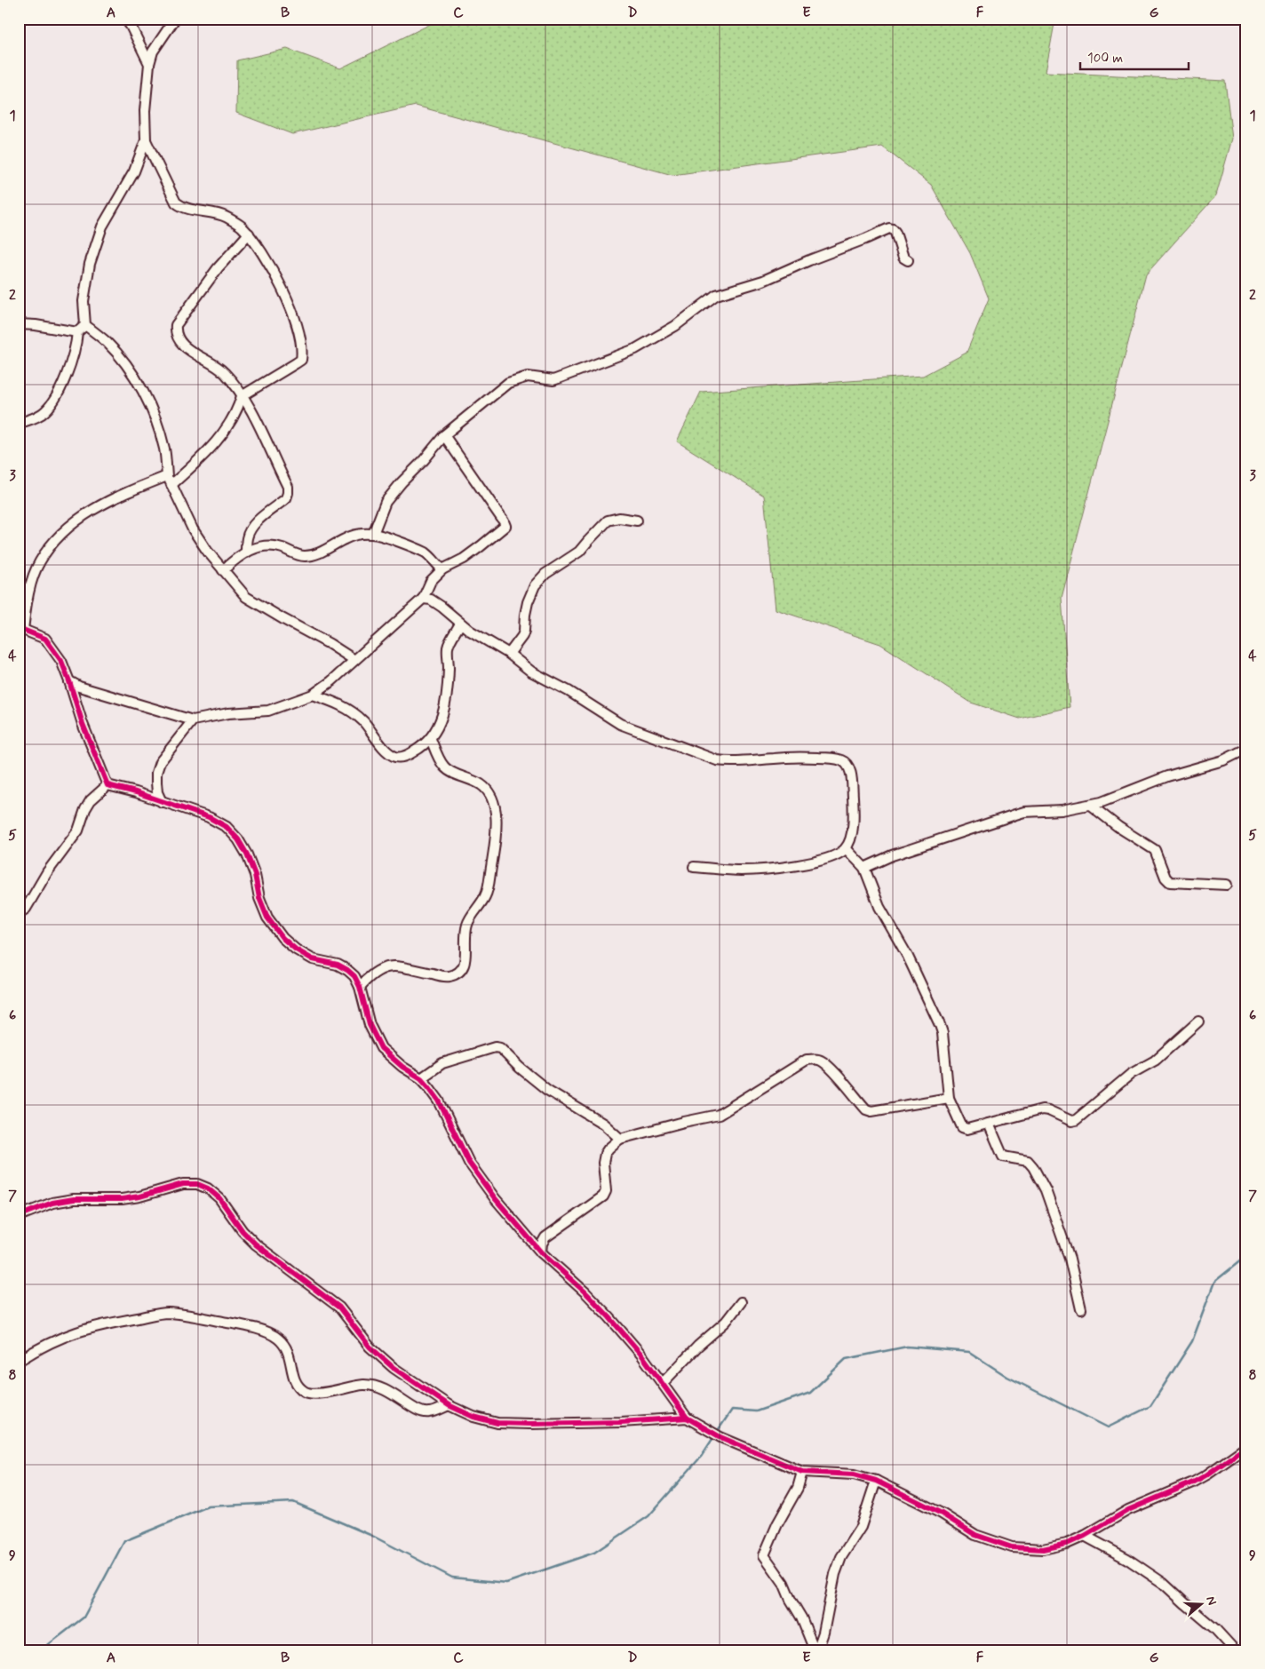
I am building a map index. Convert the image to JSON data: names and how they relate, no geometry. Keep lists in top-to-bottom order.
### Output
{
  "scale_bar": "100 m",
  "north": "right",
  "grid": {
    "columns": [
      "A",
      "B",
      "C",
      "D",
      "E",
      "F",
      "G"
    ],
    "rows": [
      "1",
      "2",
      "3",
      "4",
      "5",
      "6",
      "7",
      "8",
      "9"
    ]
  }
}
